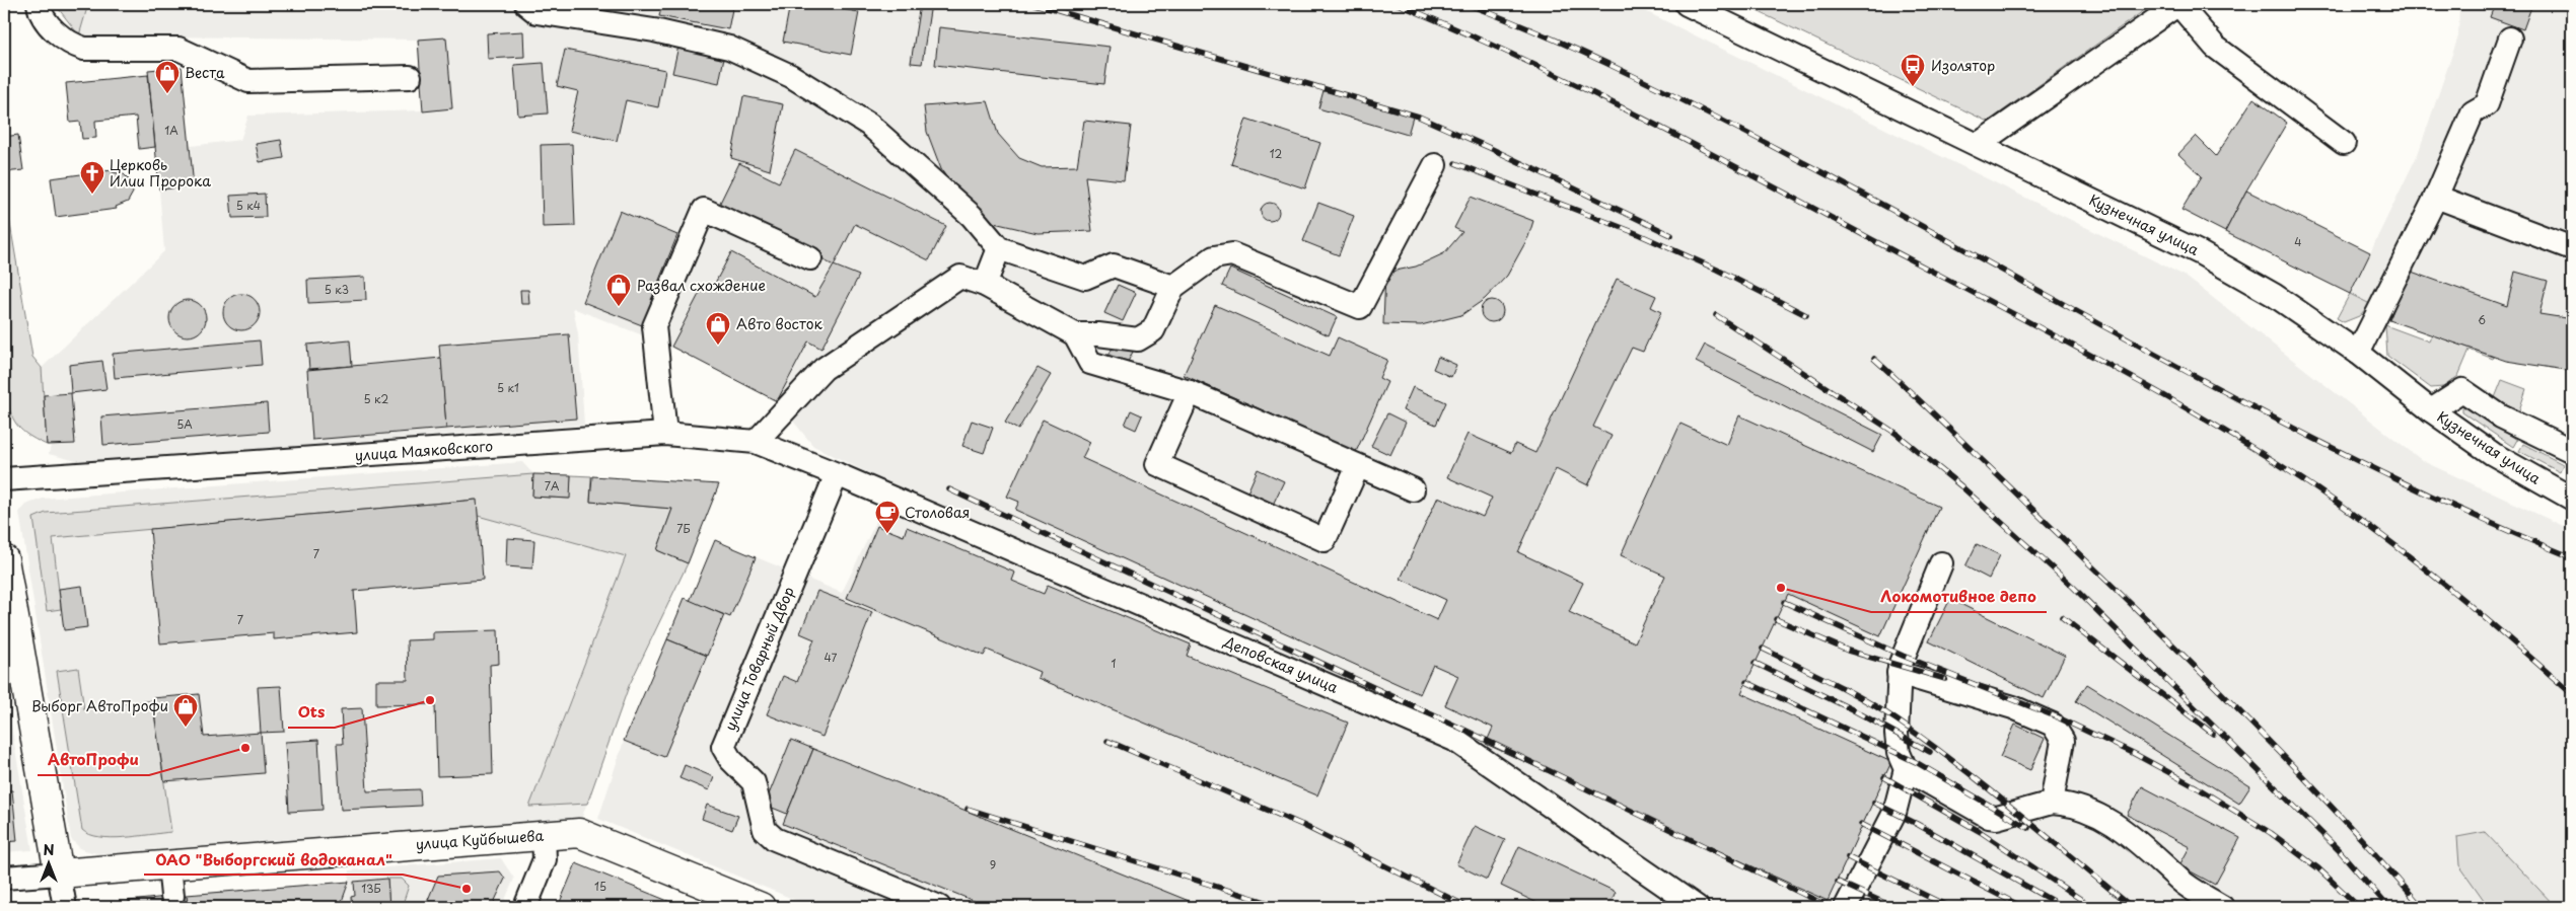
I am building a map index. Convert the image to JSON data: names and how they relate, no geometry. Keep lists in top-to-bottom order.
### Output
{
  "streets": {
    "main road": ["улица Куйбышева"],
    "street": [
      "Кузнечная улица",
      "улица Маяковского",
      "улица Товарный Двор",
      "Деповская улица"
    ]
  },
  "crossings": [
    ["улица Маяковского", "улица Товарный Двор"],
    ["улица Маяковского", "Деповская улица"],
    ["улица Товарный Двор", "Деповская улица"]
  ],
  "places": {
    "bus stop": ["Изолятор"],
    "shop": [
      "Веста",
      "Развал схождение",
      "Авто восток",
      "Выборг АвтоПрофи"
    ],
    "church": ["Церковь Илии Пророка"],
    "cafe": ["Столовая"],
    "other": [
      "Локомотивное депо",
      "Ots",
      "АвтоПрофи",
      "ОАО \"Выборгский водоканал\""
    ]
  },
  "house_numbers": [
    "1А",
    "12",
    "5 к4",
    "4",
    "5 к3",
    "6",
    "5 к1",
    "5 к2",
    "5А",
    "7А",
    "7Б",
    "7",
    "7",
    "47",
    "1",
    "9",
    "15",
    "13Б"
  ],
  "north": "top"
}
